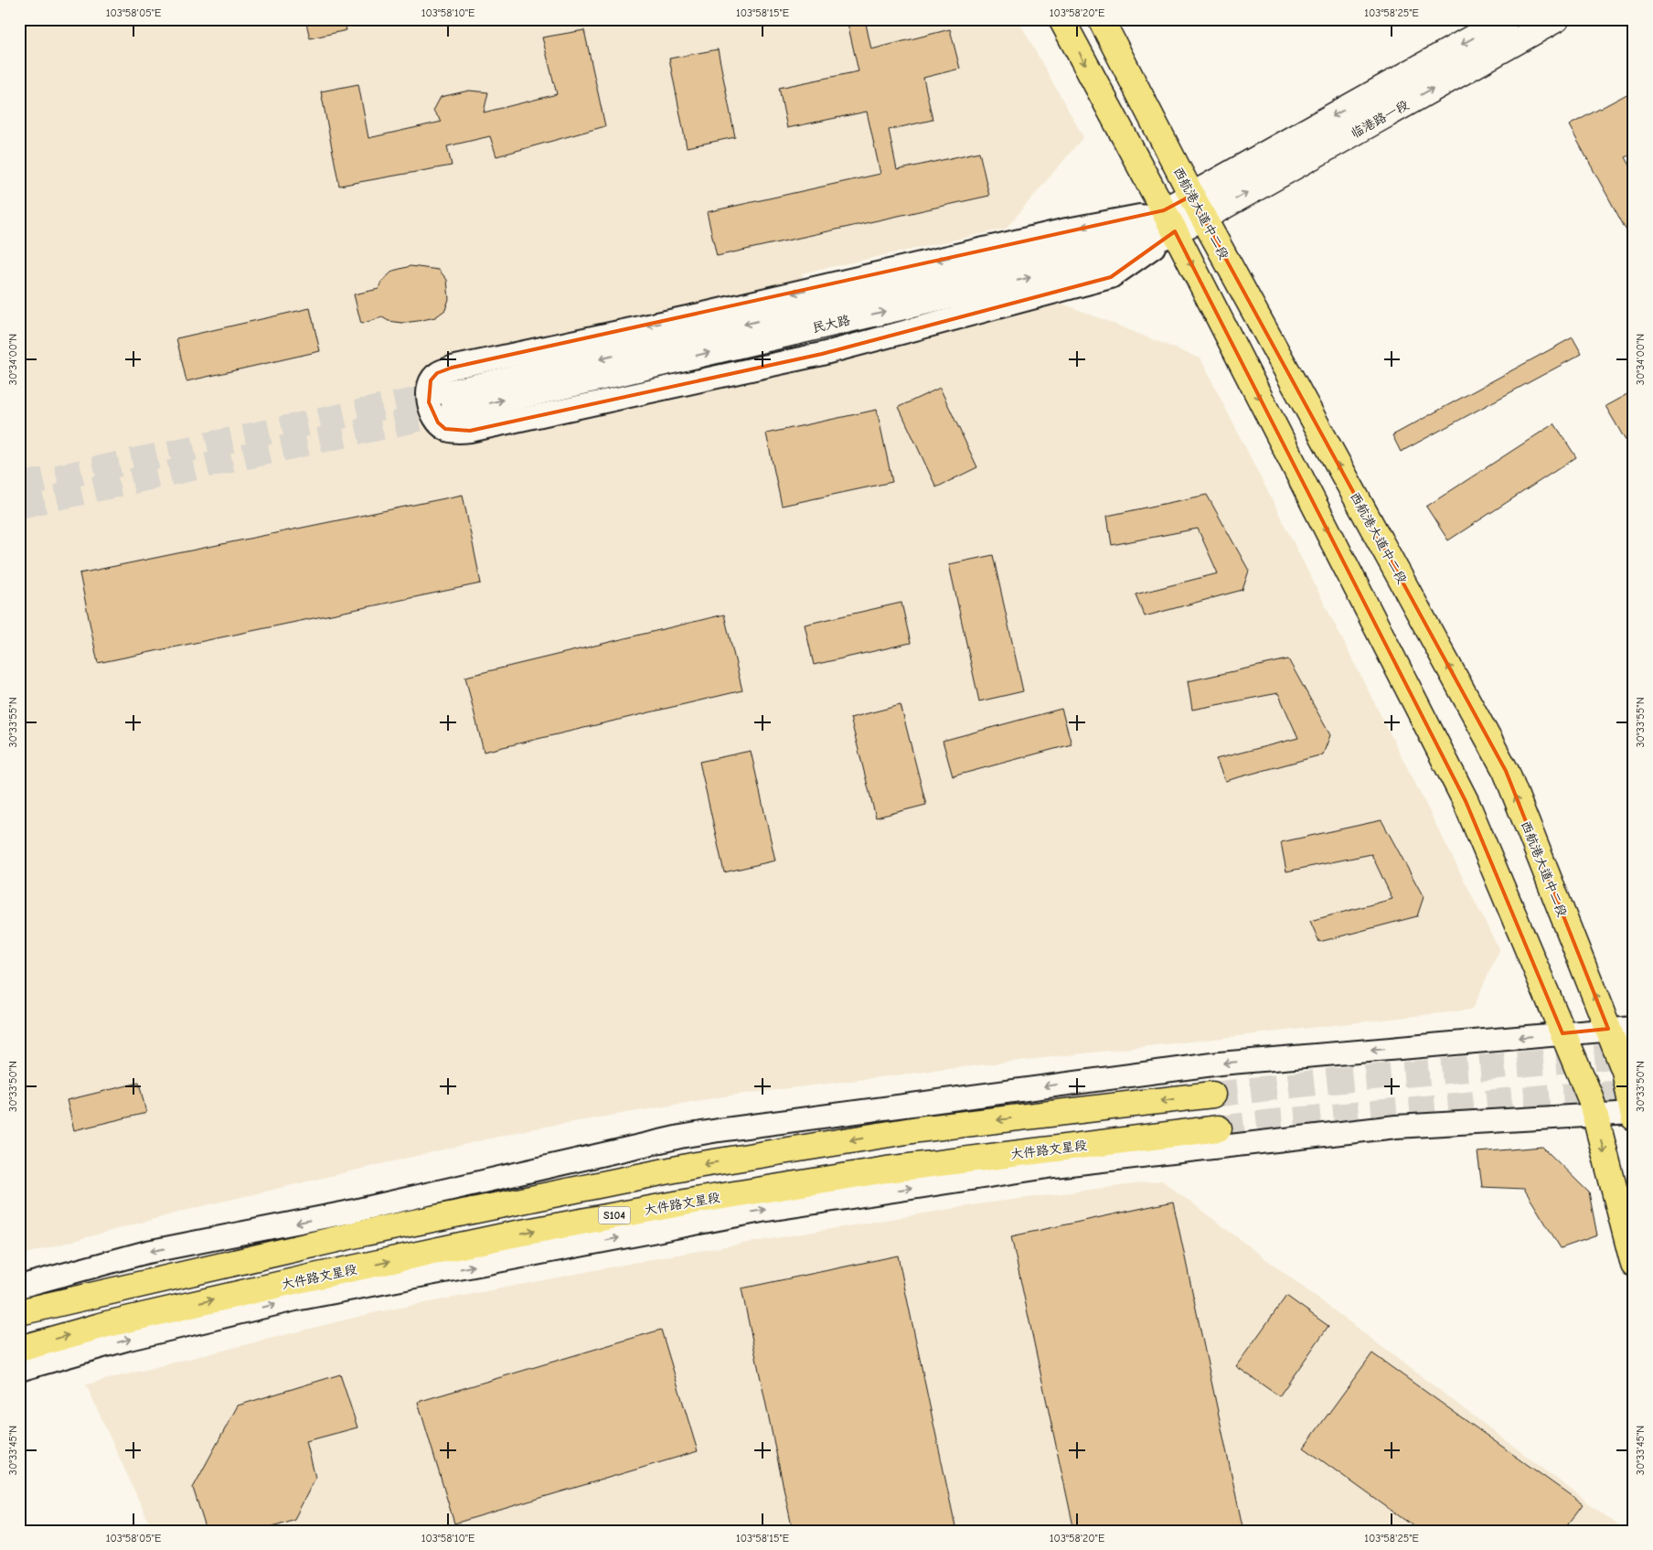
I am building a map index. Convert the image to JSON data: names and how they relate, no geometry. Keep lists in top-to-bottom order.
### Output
{
  "streets": {
    "main road": [
      "临港路一段",
      "西航港大道中二段",
      "民大路",
      "大件路文星段",
      "S104"
    ]
  },
  "crossings": [
    ["临港路一段", "西航港大道中二段"],
    ["临港路一段", "民大路"],
    ["西航港大道中二段", "民大路"]
  ],
  "coordinates": [
    "103°58'05\"E",
    "103°58'10\"E",
    "103°58'15\"E",
    "103°58'20\"E",
    "103°58'25\"E",
    "30°34'00\"N",
    "30°33'55\"N",
    "30°33'50\"N",
    "30°33'45\"N"
  ]
}
